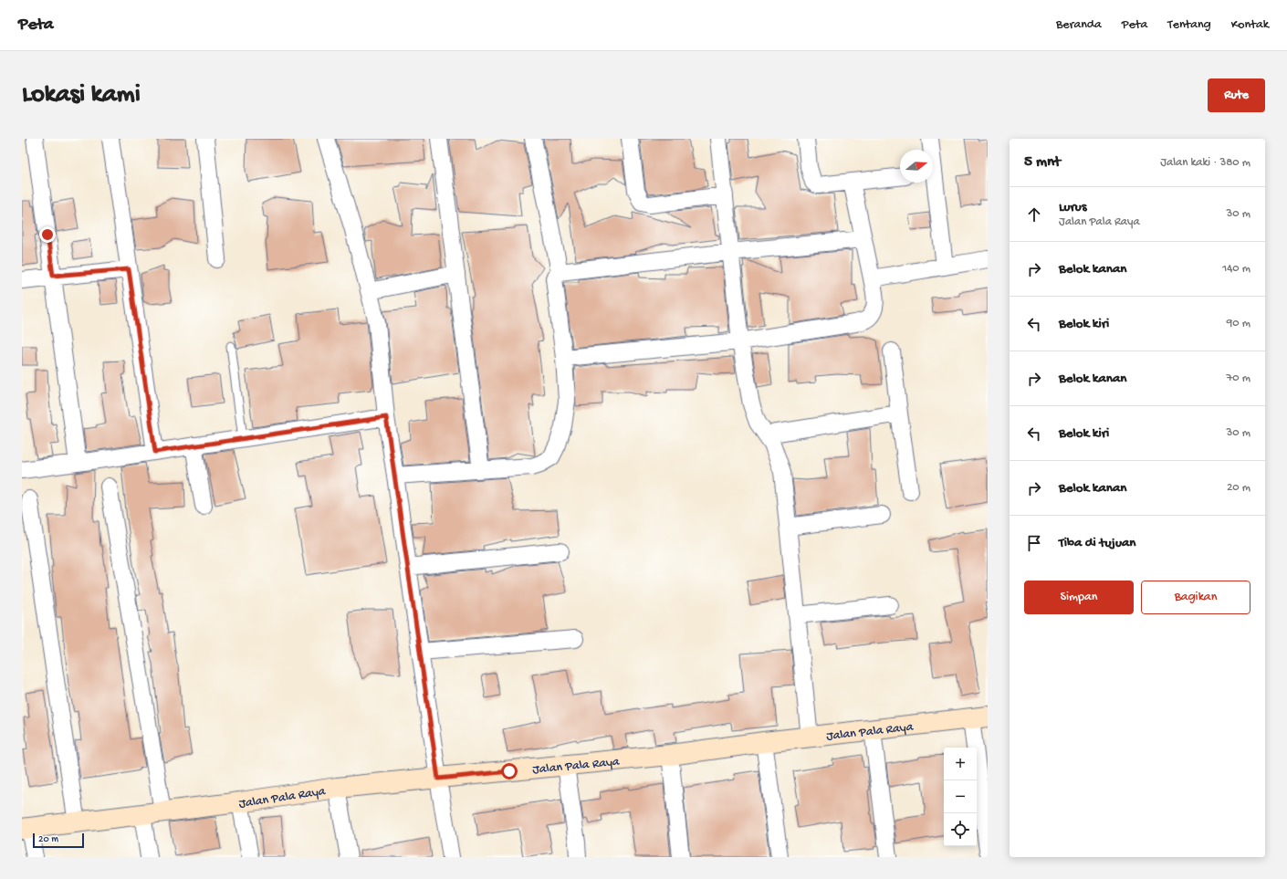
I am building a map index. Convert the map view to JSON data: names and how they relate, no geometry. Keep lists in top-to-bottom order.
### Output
{
  "streets": {
    "main road": ["Jalan Pala Raya"]
  },
  "scale_bar": "20 m",
  "north": "right",
  "page": {
    "header": "Peta",
    "nav": [
      "Beranda",
      "Peta",
      "Tentang",
      "Kontak"
    ],
    "buttons": [
      "Rute",
      ["Simpan", "Bagikan"]
    ],
    "title": "Lokasi kami",
    "heading": ["5 mnt", "Jalan kaki · 380 m"],
    "list": [
      ["Lurus", "Jalan Pala Raya", "30 m"],
      ["Belok kanan", "140 m"],
      ["Belok kiri", "90 m"],
      ["Belok kanan", "70 m"],
      ["Belok kiri", "30 m"],
      ["Belok kanan", "20 m"],
      "Tiba di tujuan"
    ],
    "map_buttons": ["+", "−"],
    "scale": "20 m"
  }
}
